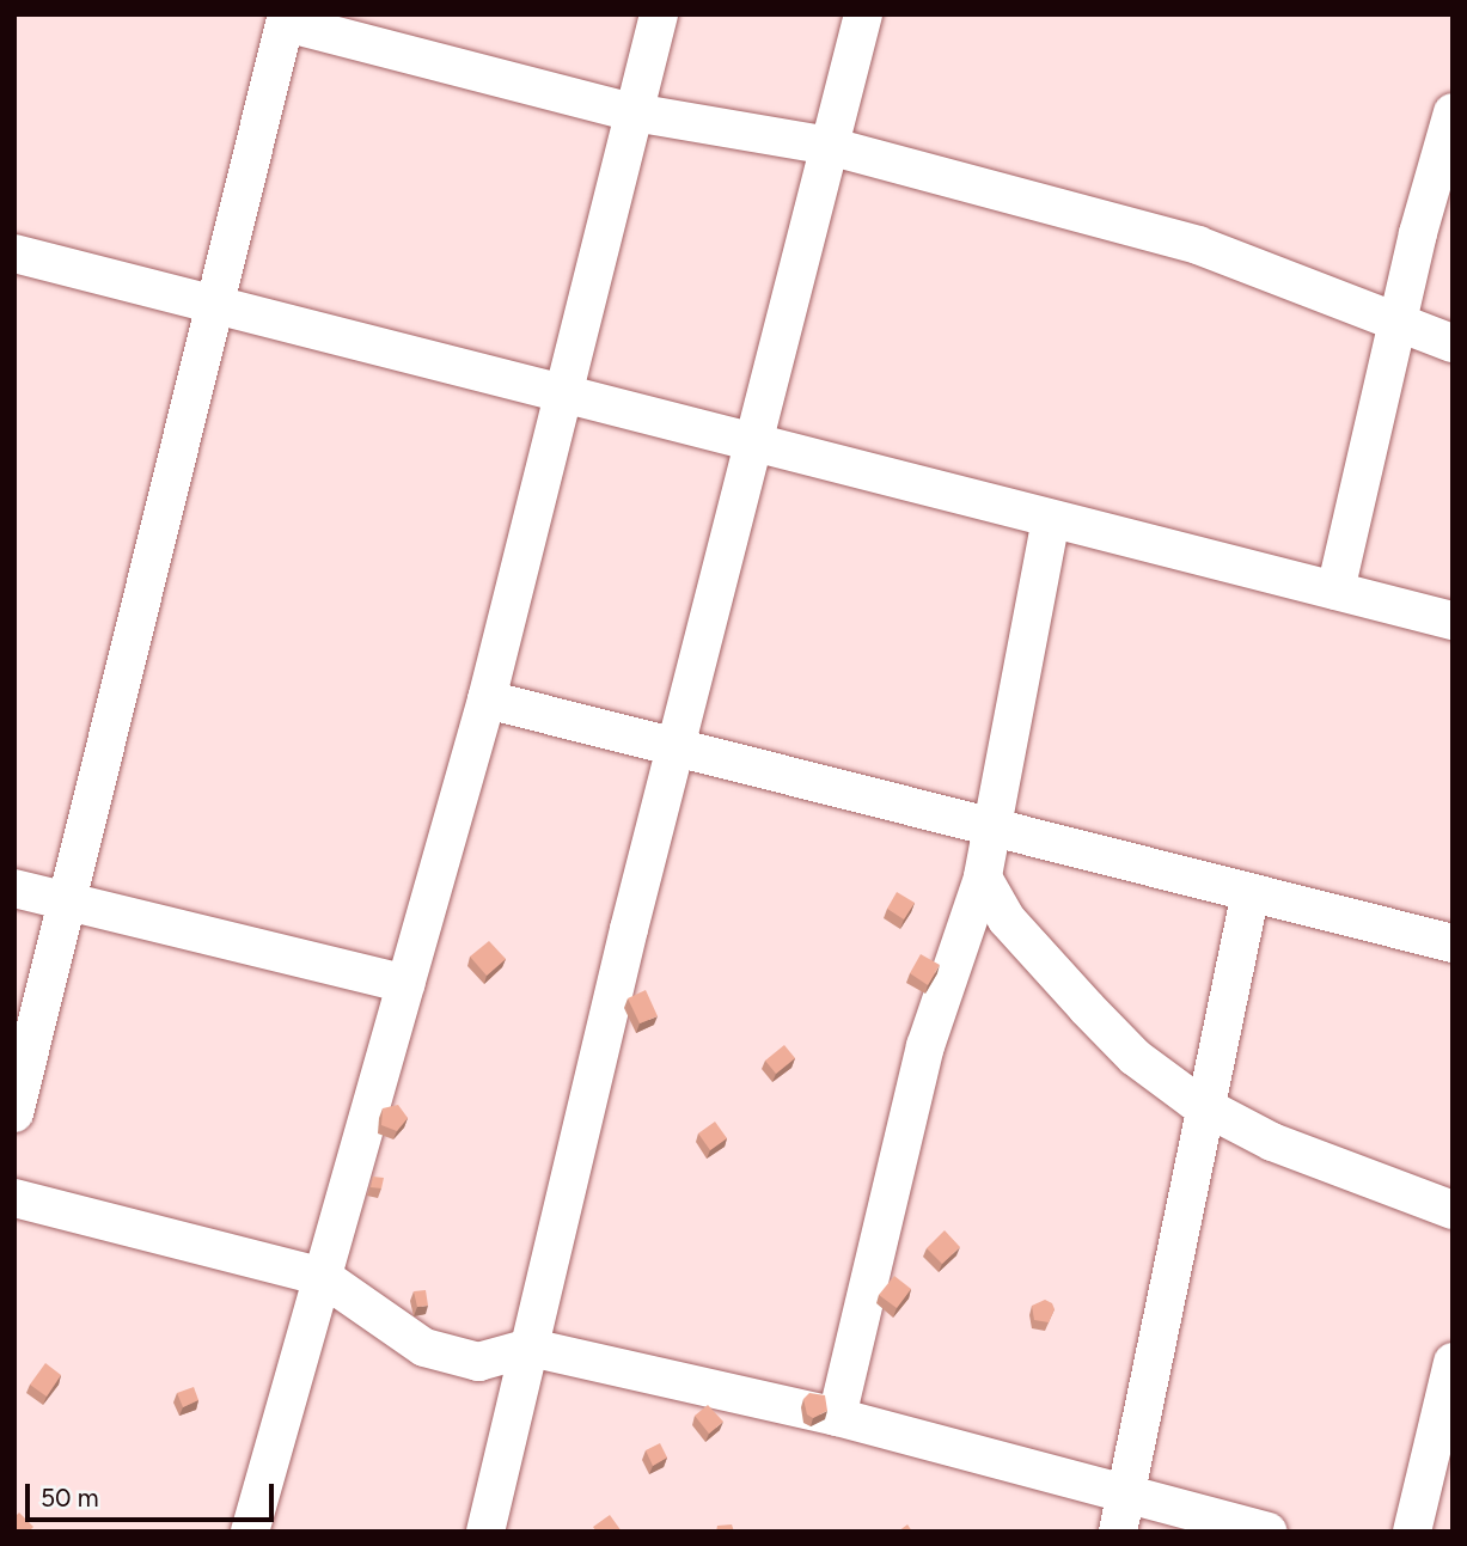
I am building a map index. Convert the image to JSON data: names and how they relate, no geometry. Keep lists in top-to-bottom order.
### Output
{
  "scale_bar": "50 m"
}
